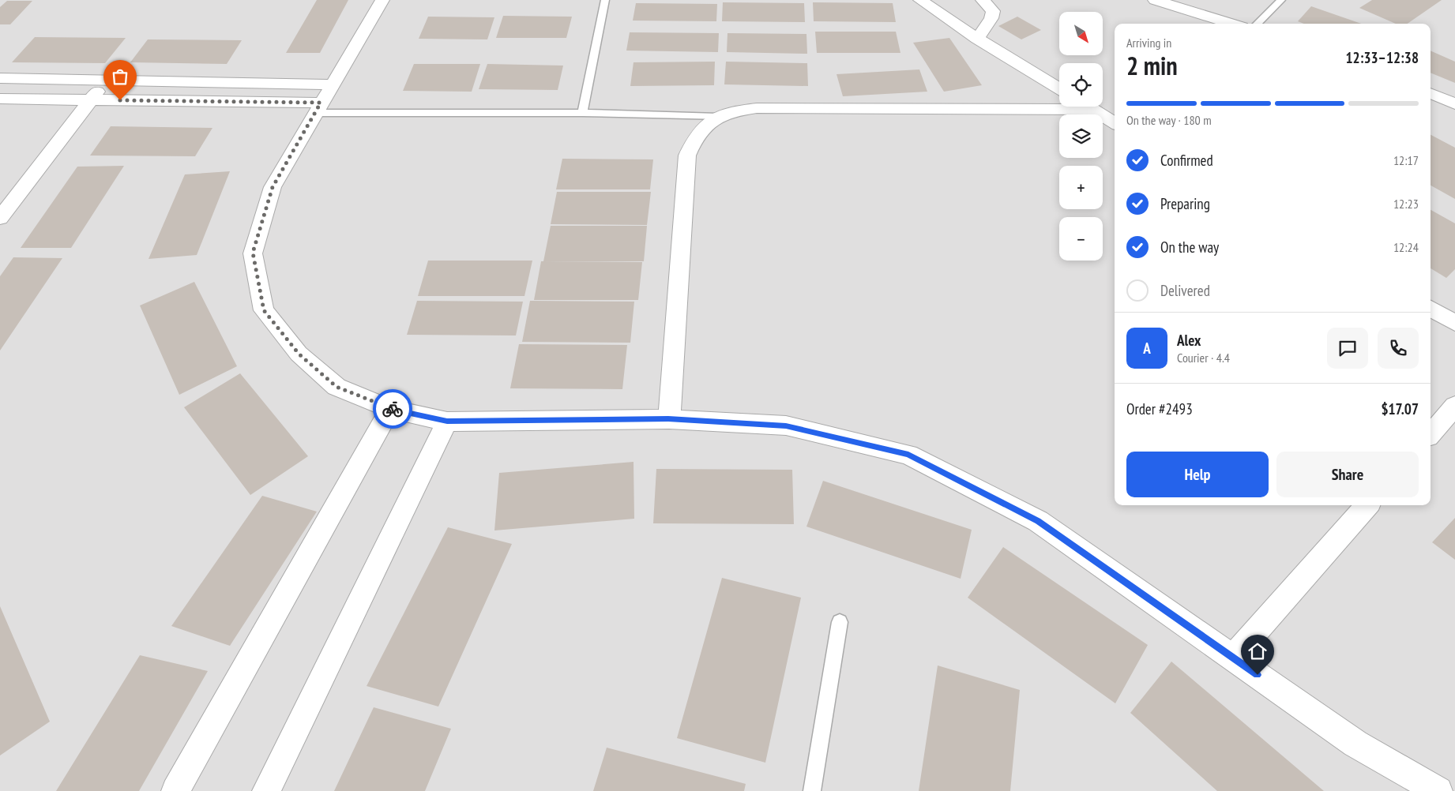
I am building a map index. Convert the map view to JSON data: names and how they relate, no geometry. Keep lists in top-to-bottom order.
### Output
{
  "north": "bottom right",
  "page": {
    "map_buttons": ["+", "−"],
    "heading": ["2 min", "Arriving in", "12:33–12:38"],
    "panel": [
      "Alex",
      "Courier · 4.4",
      "Order #2493",
      "$17.07"
    ],
    "bar": "On the way · 180 m",
    "list": [
      ["Confirmed", "12:17"],
      ["Preparing", "12:23"],
      ["On the way", "12:24"],
      "Delivered"
    ],
    "round": "A",
    "buttons": ["Help", "Share"]
  }
}
